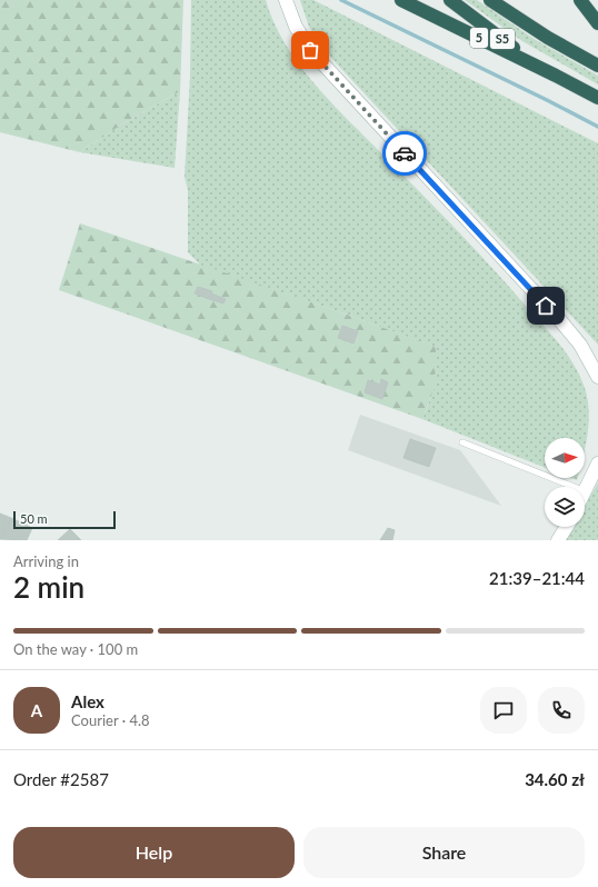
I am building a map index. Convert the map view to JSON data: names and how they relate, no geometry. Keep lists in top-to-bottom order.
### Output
{
  "streets": {
    "highway": ["5", "S5"]
  },
  "crossings": [
    ["5", "S5"]
  ],
  "scale_bar": "50 m",
  "north": "right",
  "page": {
    "scale": "50 m",
    "heading": ["2 min", "Arriving in", "21:39–21:44"],
    "panel": [
      "Alex",
      "Courier · 4.8",
      "Order #2587",
      "34.60 zł"
    ],
    "bar": "On the way · 100 m",
    "round": "A",
    "buttons": ["Help", "Share"]
  }
}
